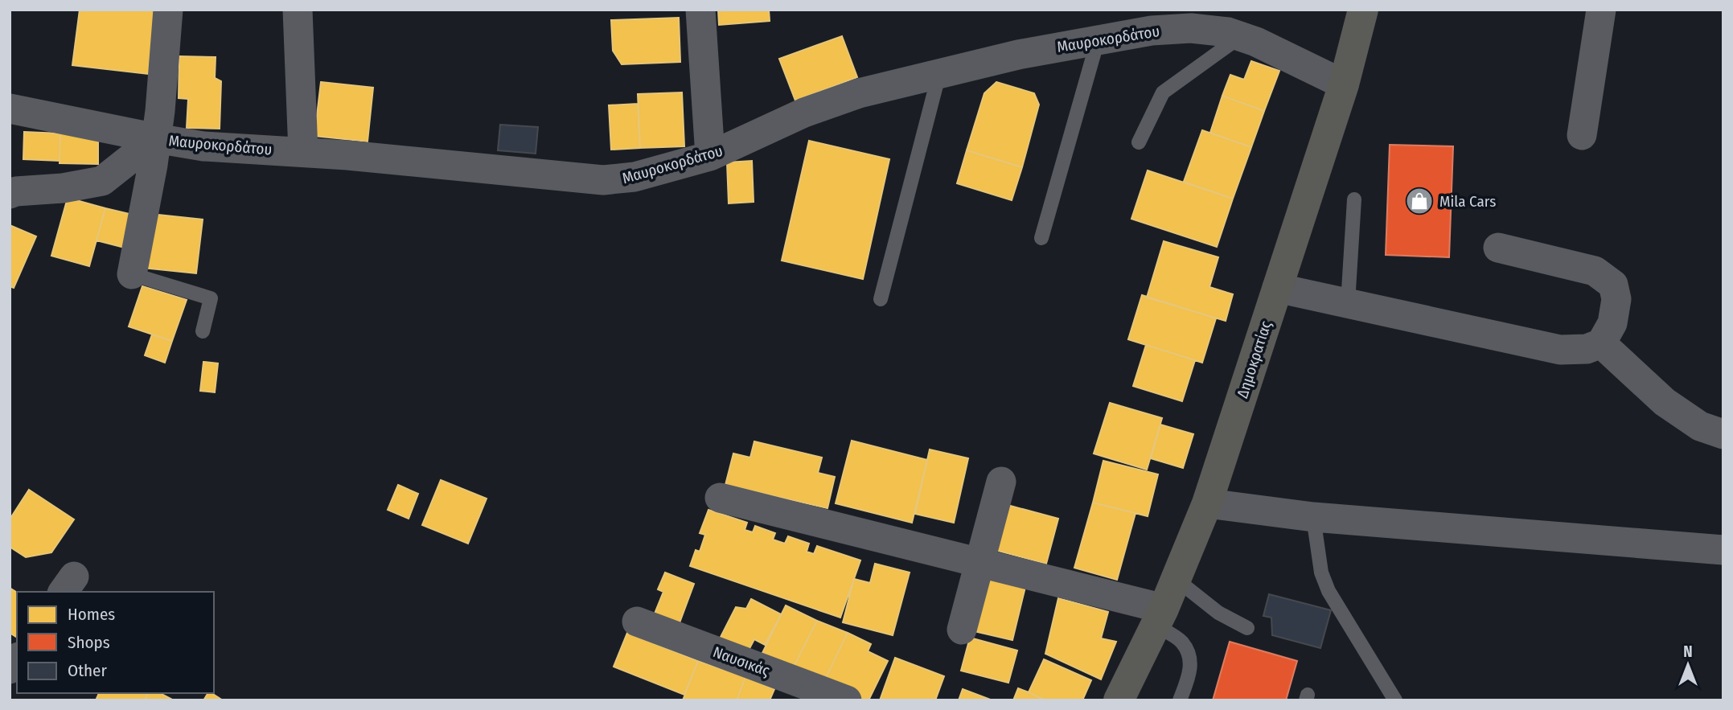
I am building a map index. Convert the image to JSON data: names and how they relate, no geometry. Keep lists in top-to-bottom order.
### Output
{
  "streets": {
    "main road": ["Δημοκρατίας"],
    "street": ["Μαυροκορδάτου", "Ναυσικάς"]
  },
  "crossings": [
    ["Μαυροκορδάτου", "Δημοκρατίας"]
  ],
  "places": {
    "shop": ["Mila Cars"]
  },
  "legend": ["Homes", "Shops", "Other"],
  "north": "top"
}
